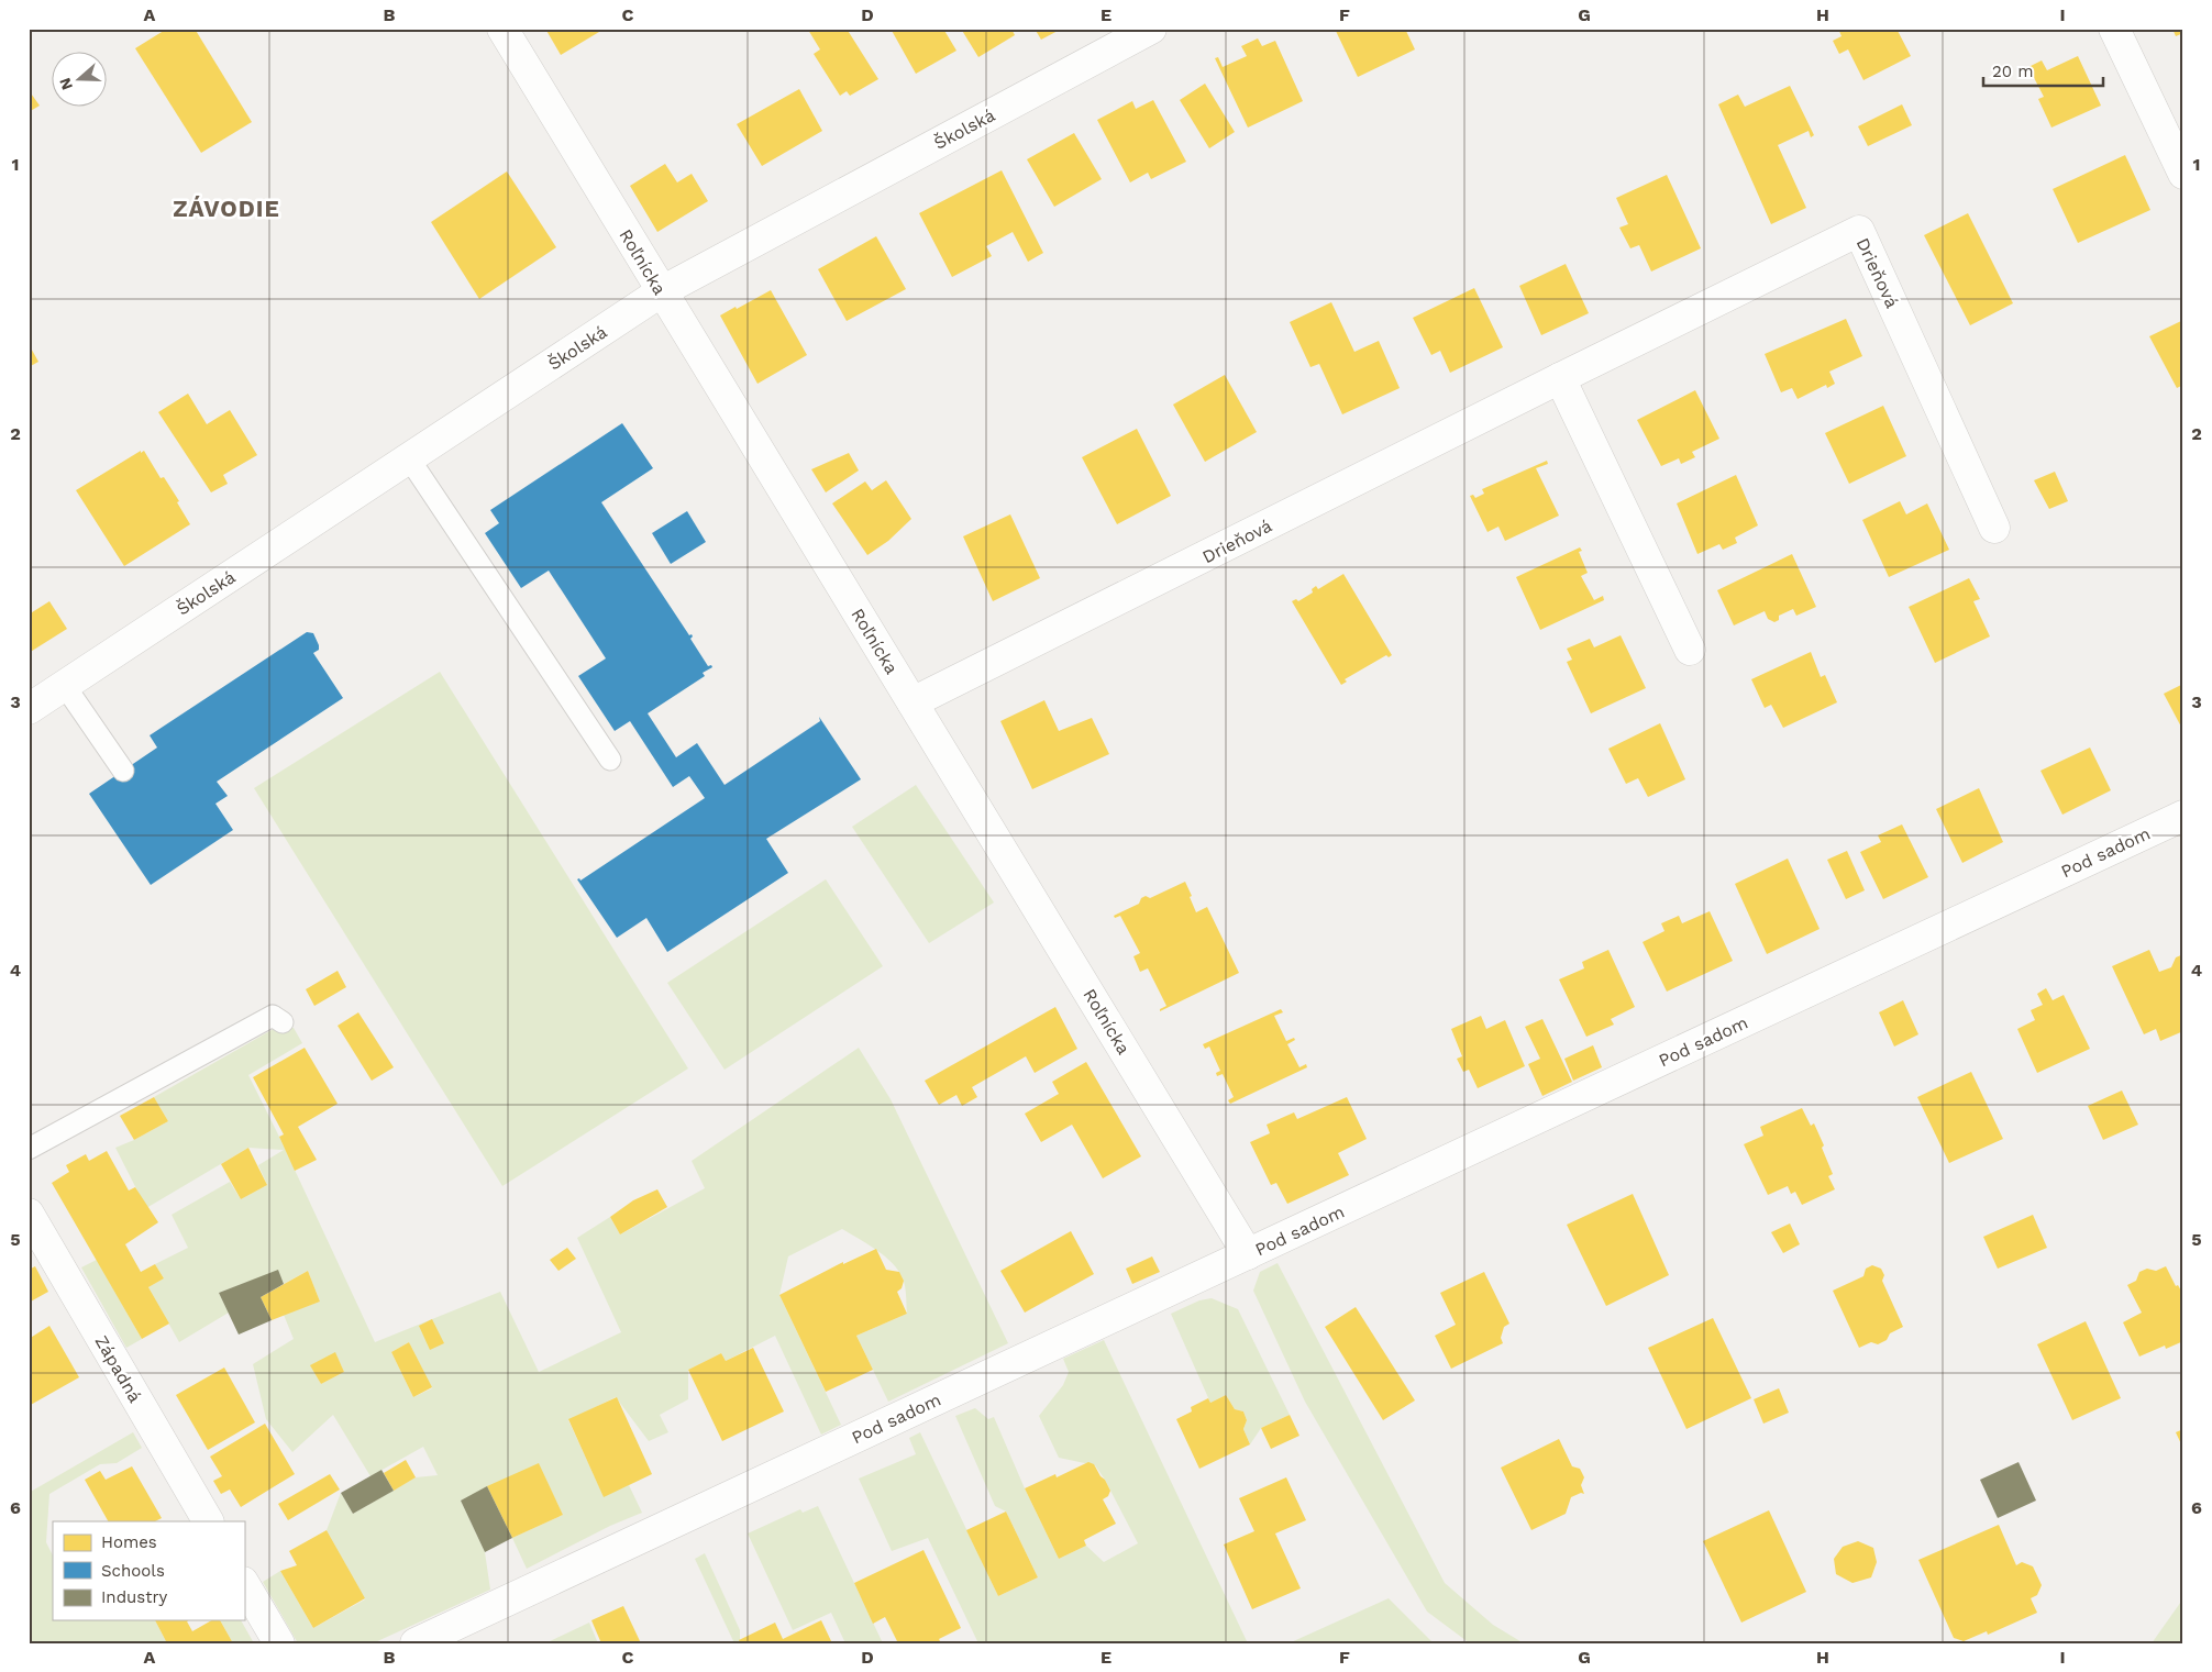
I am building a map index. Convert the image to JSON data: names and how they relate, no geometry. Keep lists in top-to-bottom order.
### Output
{
  "streets": {
    "street": [
      "Školská",
      "Roľnícka",
      "Drieňová",
      "Pod sadom",
      "Západná"
    ]
  },
  "crossings": [
    ["Školská", "Roľnícka"],
    ["Roľnícka", "Drieňová"],
    ["Roľnícka", "Pod sadom"]
  ],
  "districts": ["ZÁVODIE"],
  "legend": ["Homes", "Schools", "Industry"],
  "scale_bar": "20 m",
  "north": "left",
  "grid": {
    "columns": [
      "A",
      "B",
      "C",
      "D",
      "E",
      "F",
      "G",
      "H",
      "I"
    ],
    "rows": [
      "1",
      "2",
      "3",
      "4",
      "5",
      "6"
    ]
  }
}
